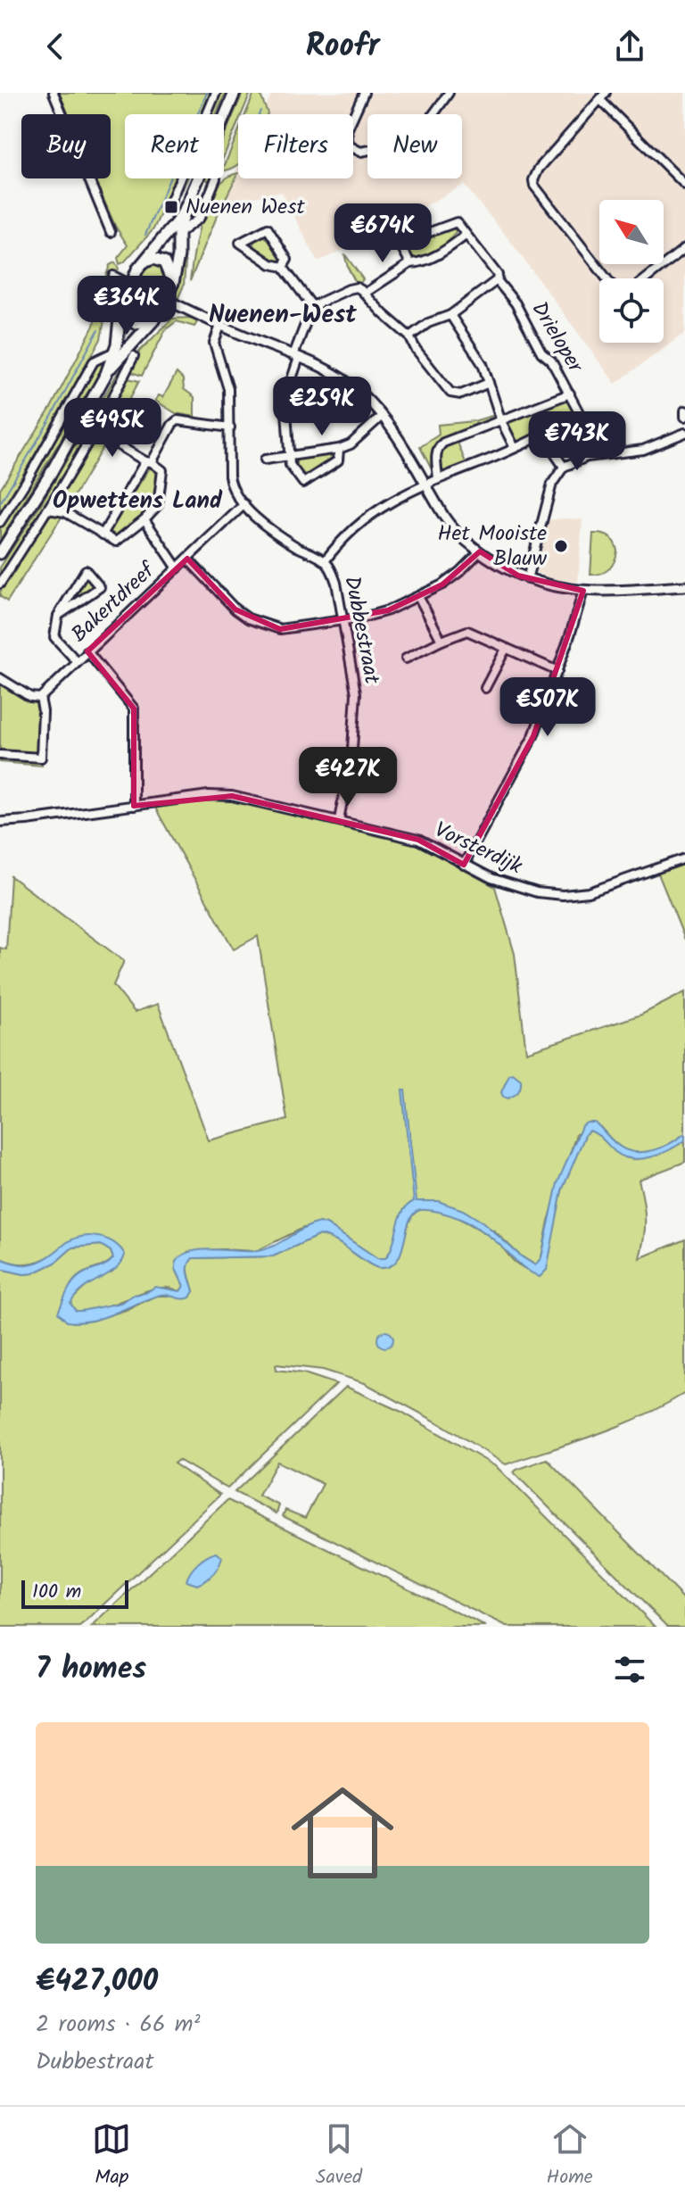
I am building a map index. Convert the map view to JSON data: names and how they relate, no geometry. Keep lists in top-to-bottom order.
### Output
{
  "streets": {
    "street": [
      "Drieloper",
      "Bakertdreef",
      "Dubbestraat",
      "Vorsterdijk"
    ]
  },
  "crossings": [
    ["Bakertdreef", "Dubbestraat"],
    ["Dubbestraat", "Vorsterdijk"]
  ],
  "districts": ["Nuenen-West", "Opwettens Land"],
  "places": {
    "transit": ["Nuenen West"],
    "other": ["Het Mooiste Blauw"]
  },
  "scale_bar": "100 m",
  "north": "top left",
  "page": {
    "header": "Roofr",
    "chip": [
      "Buy",
      "Rent",
      "Filters",
      "New"
    ],
    "price": [
      "€674K",
      "€364K",
      "€259K",
      "€495K",
      "€743K",
      "€507K",
      "€427K"
    ],
    "scale": "100 m",
    "heading": "7 homes",
    "list": [
      {
        "name": "€427,000",
        "note": "2 rooms · 66 m² · Dubbestraat"
      }
    ],
    "tabs": ["Map", "Saved", "Home"]
  }
}
